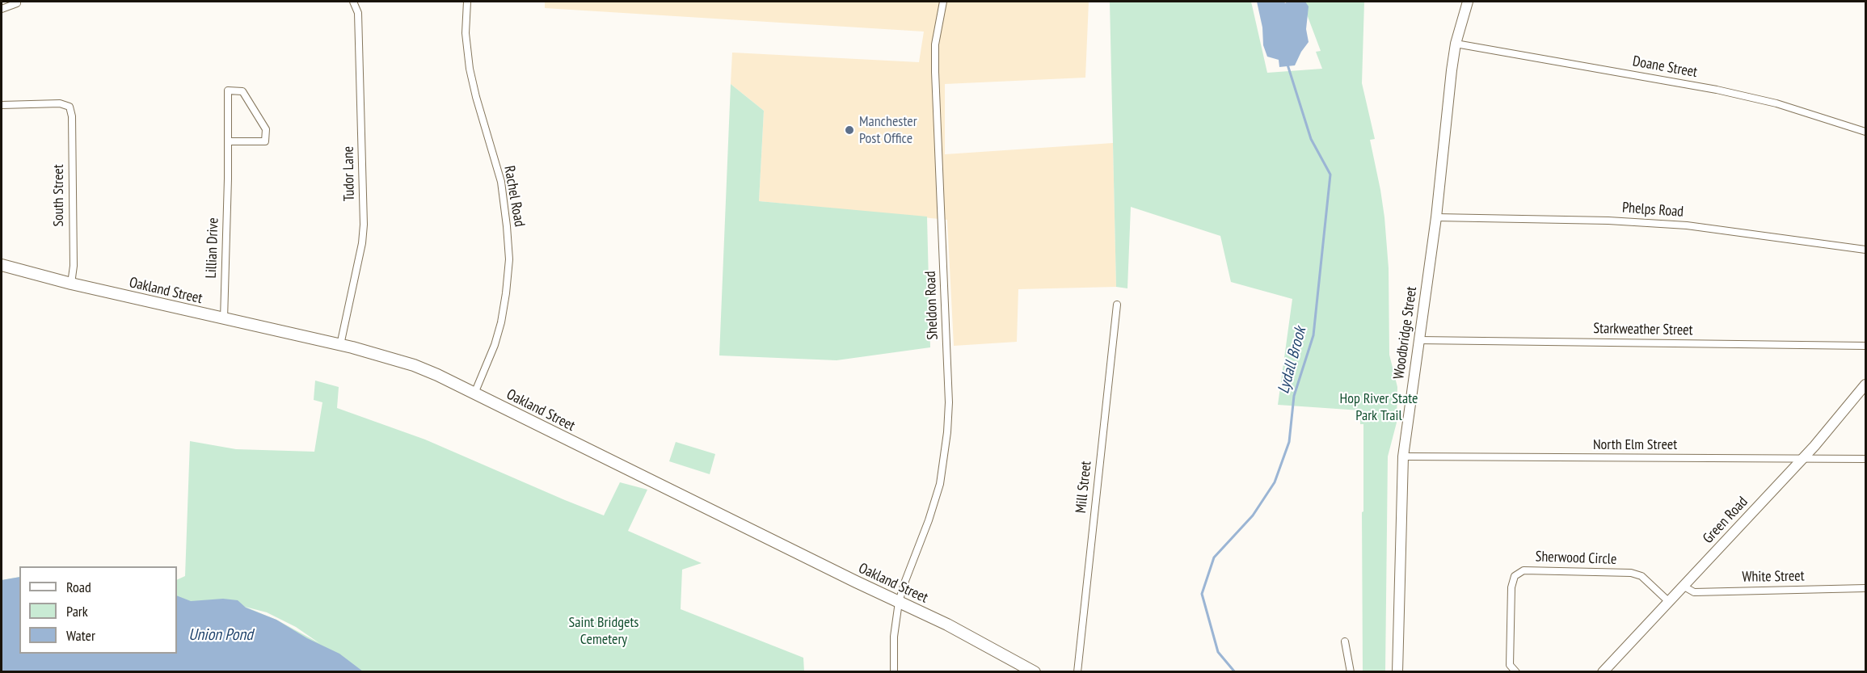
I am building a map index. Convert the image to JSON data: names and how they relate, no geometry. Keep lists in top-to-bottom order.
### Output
{
  "streets": {
    "main road": ["Oakland Street", "Woodbridge Street", "Green Road"],
    "street": [
      "Doane Street",
      "Tudor Lane",
      "South Street",
      "Rachel Road",
      "Phelps Road",
      "Lillian Drive",
      "Sheldon Road",
      "Starkweather Street",
      "North Elm Street",
      "Mill Street",
      "Sherwood Circle",
      "White Street"
    ]
  },
  "crossings": [
    ["Doane Street", "Woodbridge Street"],
    ["Tudor Lane", "Oakland Street"],
    ["South Street", "Oakland Street"],
    ["Rachel Road", "Oakland Street"],
    ["Phelps Road", "Woodbridge Street"],
    ["Lillian Drive", "Oakland Street"],
    ["Oakland Street", "Sheldon Road"],
    ["Starkweather Street", "Woodbridge Street"],
    ["Woodbridge Street", "North Elm Street"],
    ["North Elm Street", "Green Road"],
    ["Green Road", "Sherwood Circle"],
    ["Green Road", "White Street"]
  ],
  "water": ["Lydall Brook", "Union Pond"],
  "parks": ["Hop River State Park Trail", "Saint Bridgets Cemetery"],
  "places": ["Manchester Post Office"],
  "legend": ["Road", "Park", "Water"]
}
